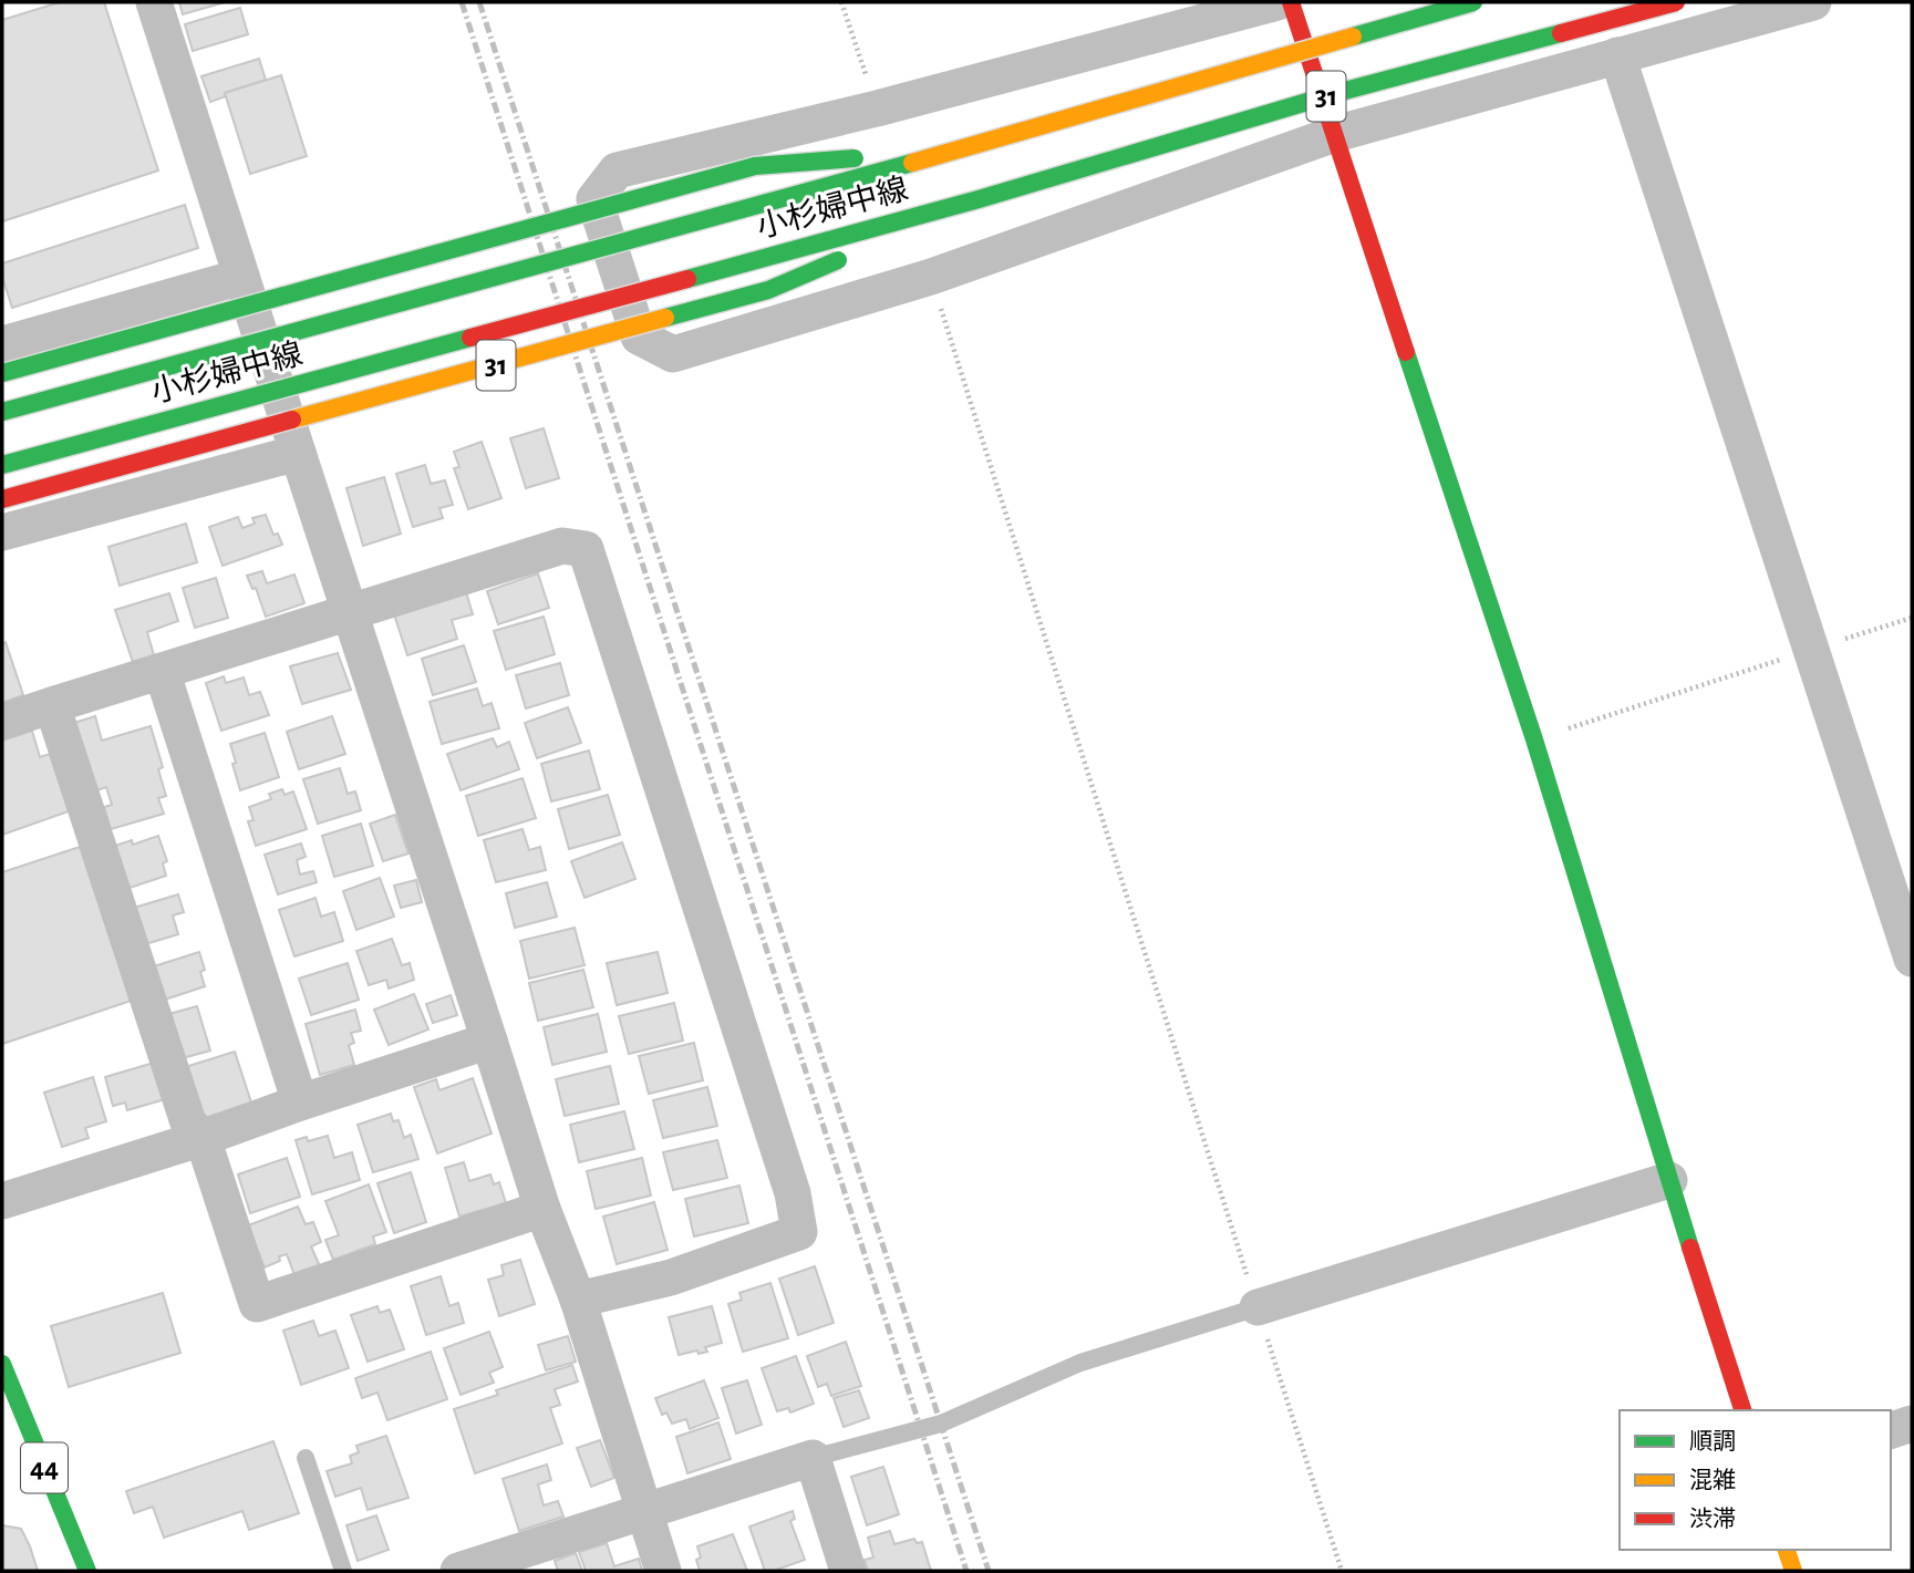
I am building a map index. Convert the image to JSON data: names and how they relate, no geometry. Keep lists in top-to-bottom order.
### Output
{
  "streets": {
    "main road": ["31", "小杉婦中線", "44"]
  },
  "crossings": [
    ["31", "小杉婦中線"]
  ],
  "legend": ["順調", "混雑", "渋滞"]
}
